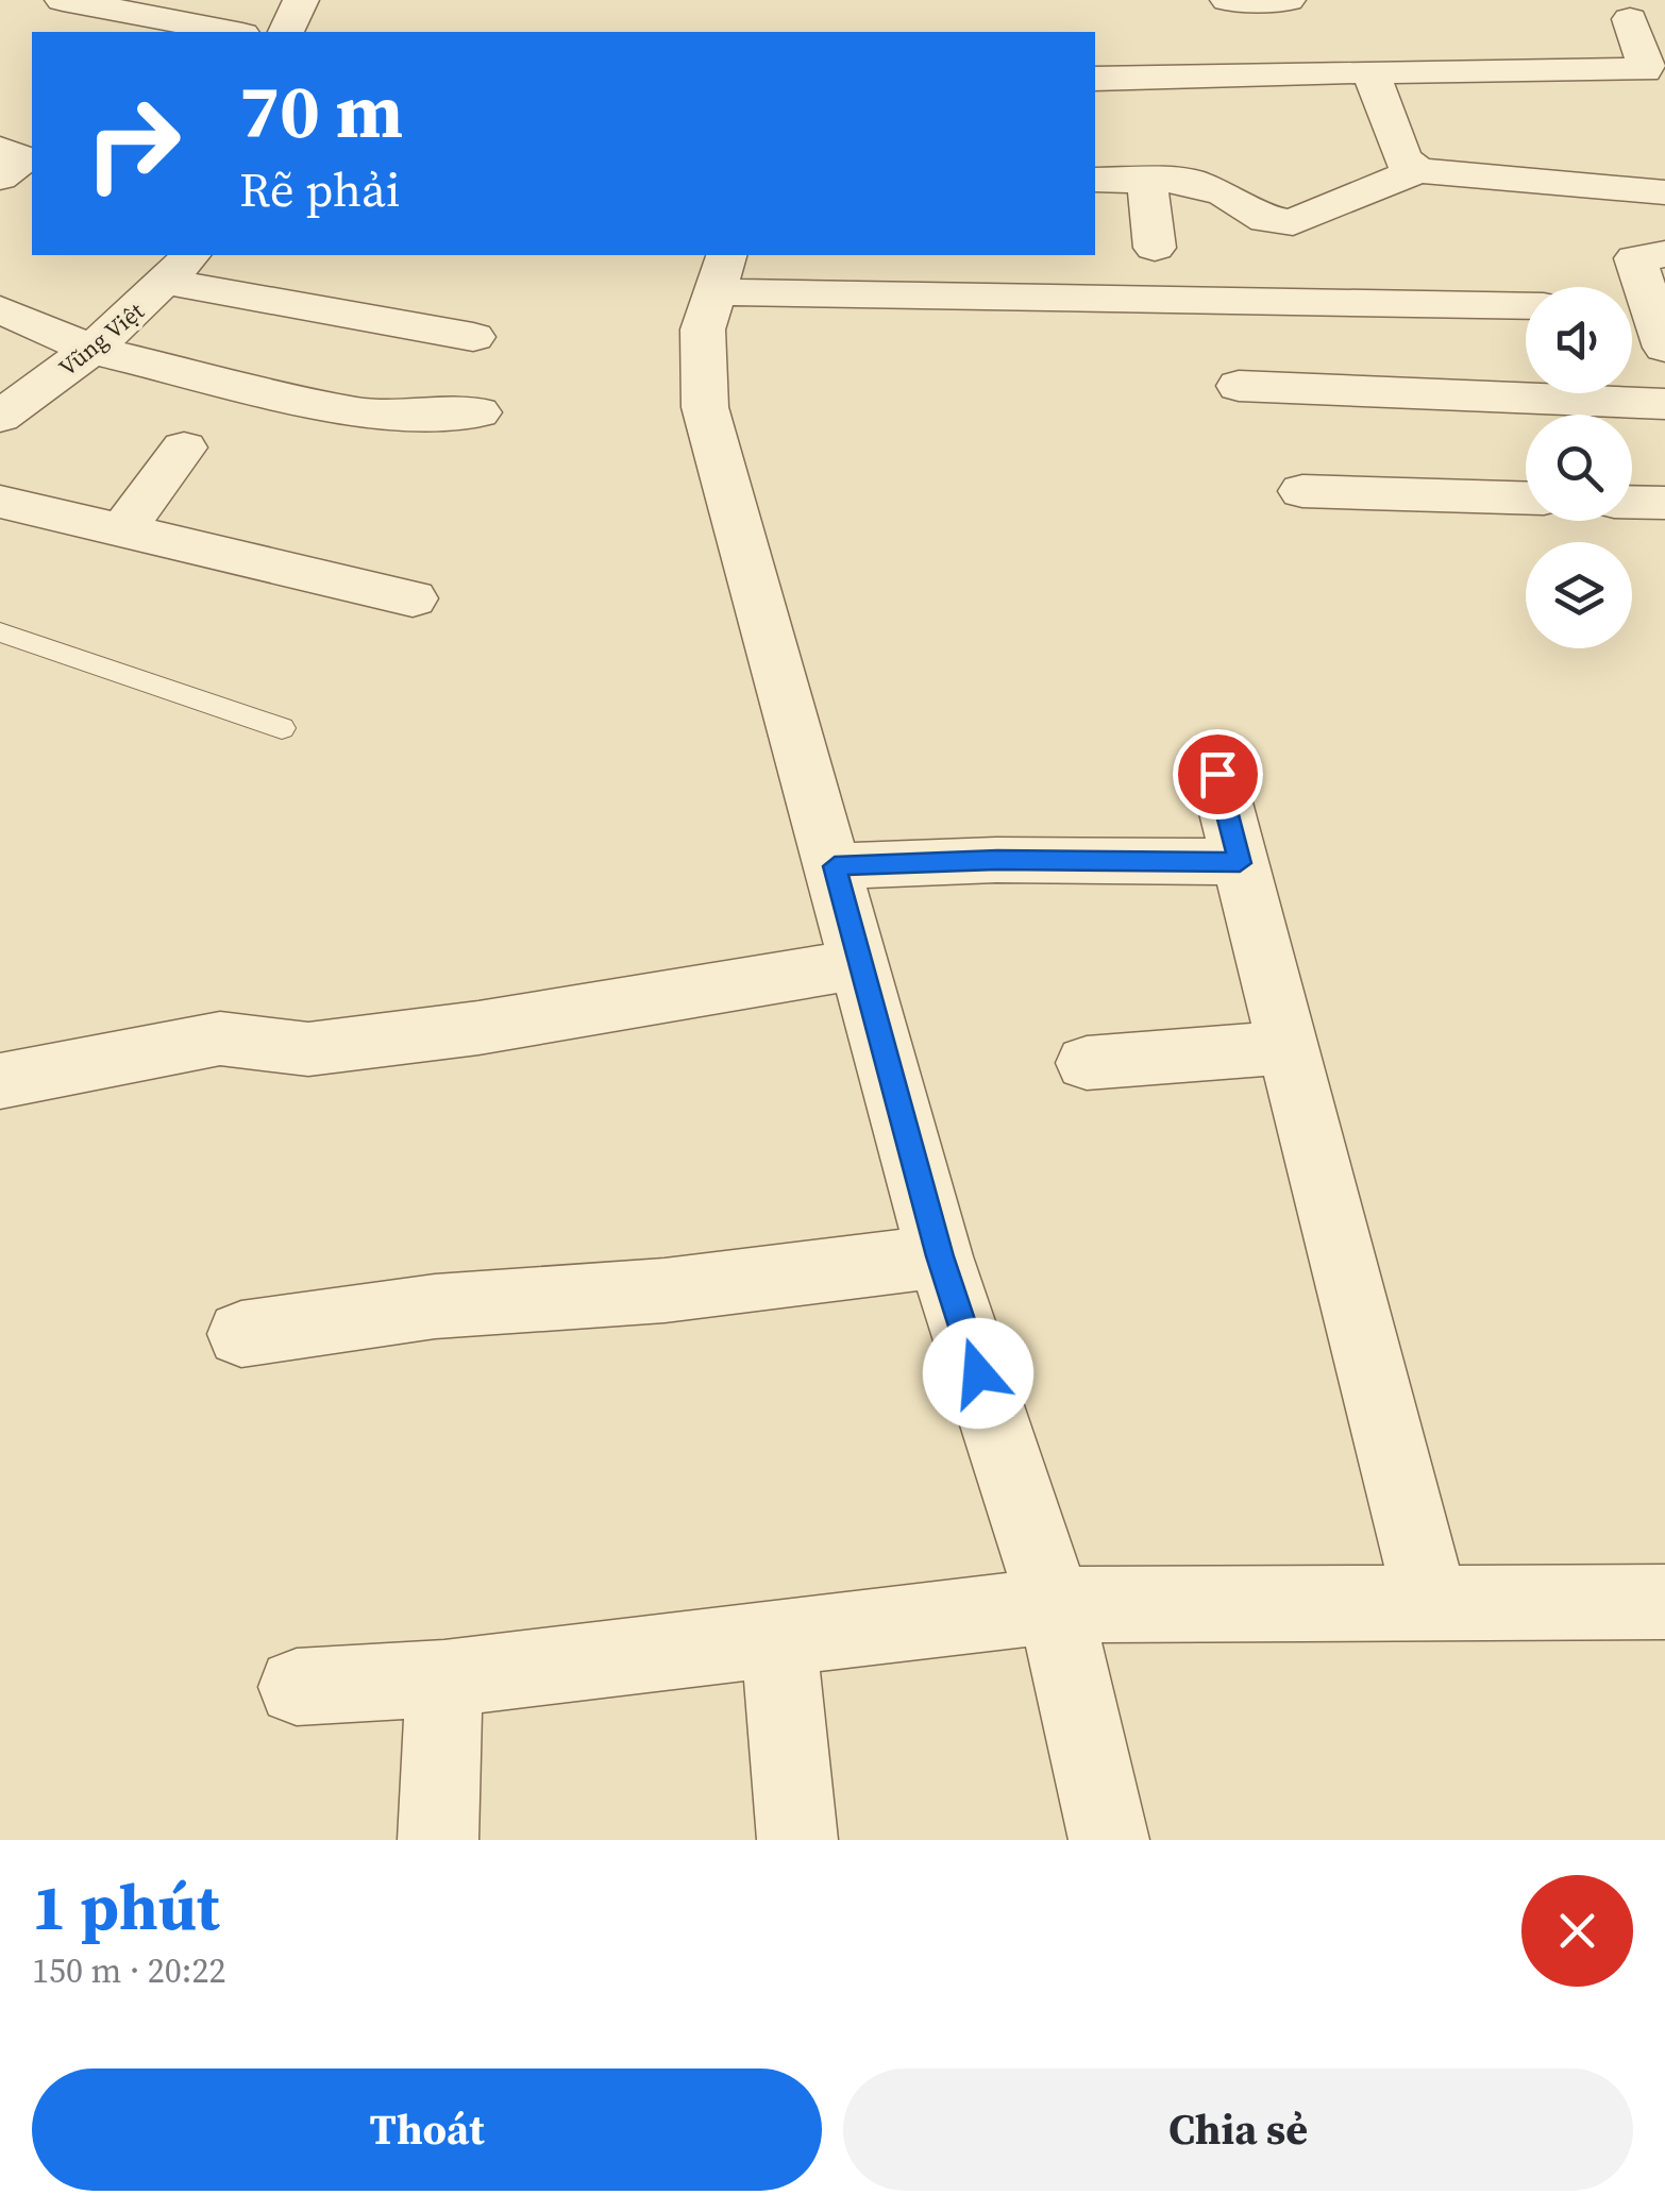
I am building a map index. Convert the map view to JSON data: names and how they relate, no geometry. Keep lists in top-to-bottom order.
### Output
{
  "streets": {
    "street": ["Vũng Việt"]
  },
  "page": {
    "turn": ["70 m", "Rẽ phải"],
    "heading": ["1 phút", "150 m · 20:22"],
    "buttons": ["Thoát", "Chia sẻ"]
  }
}
